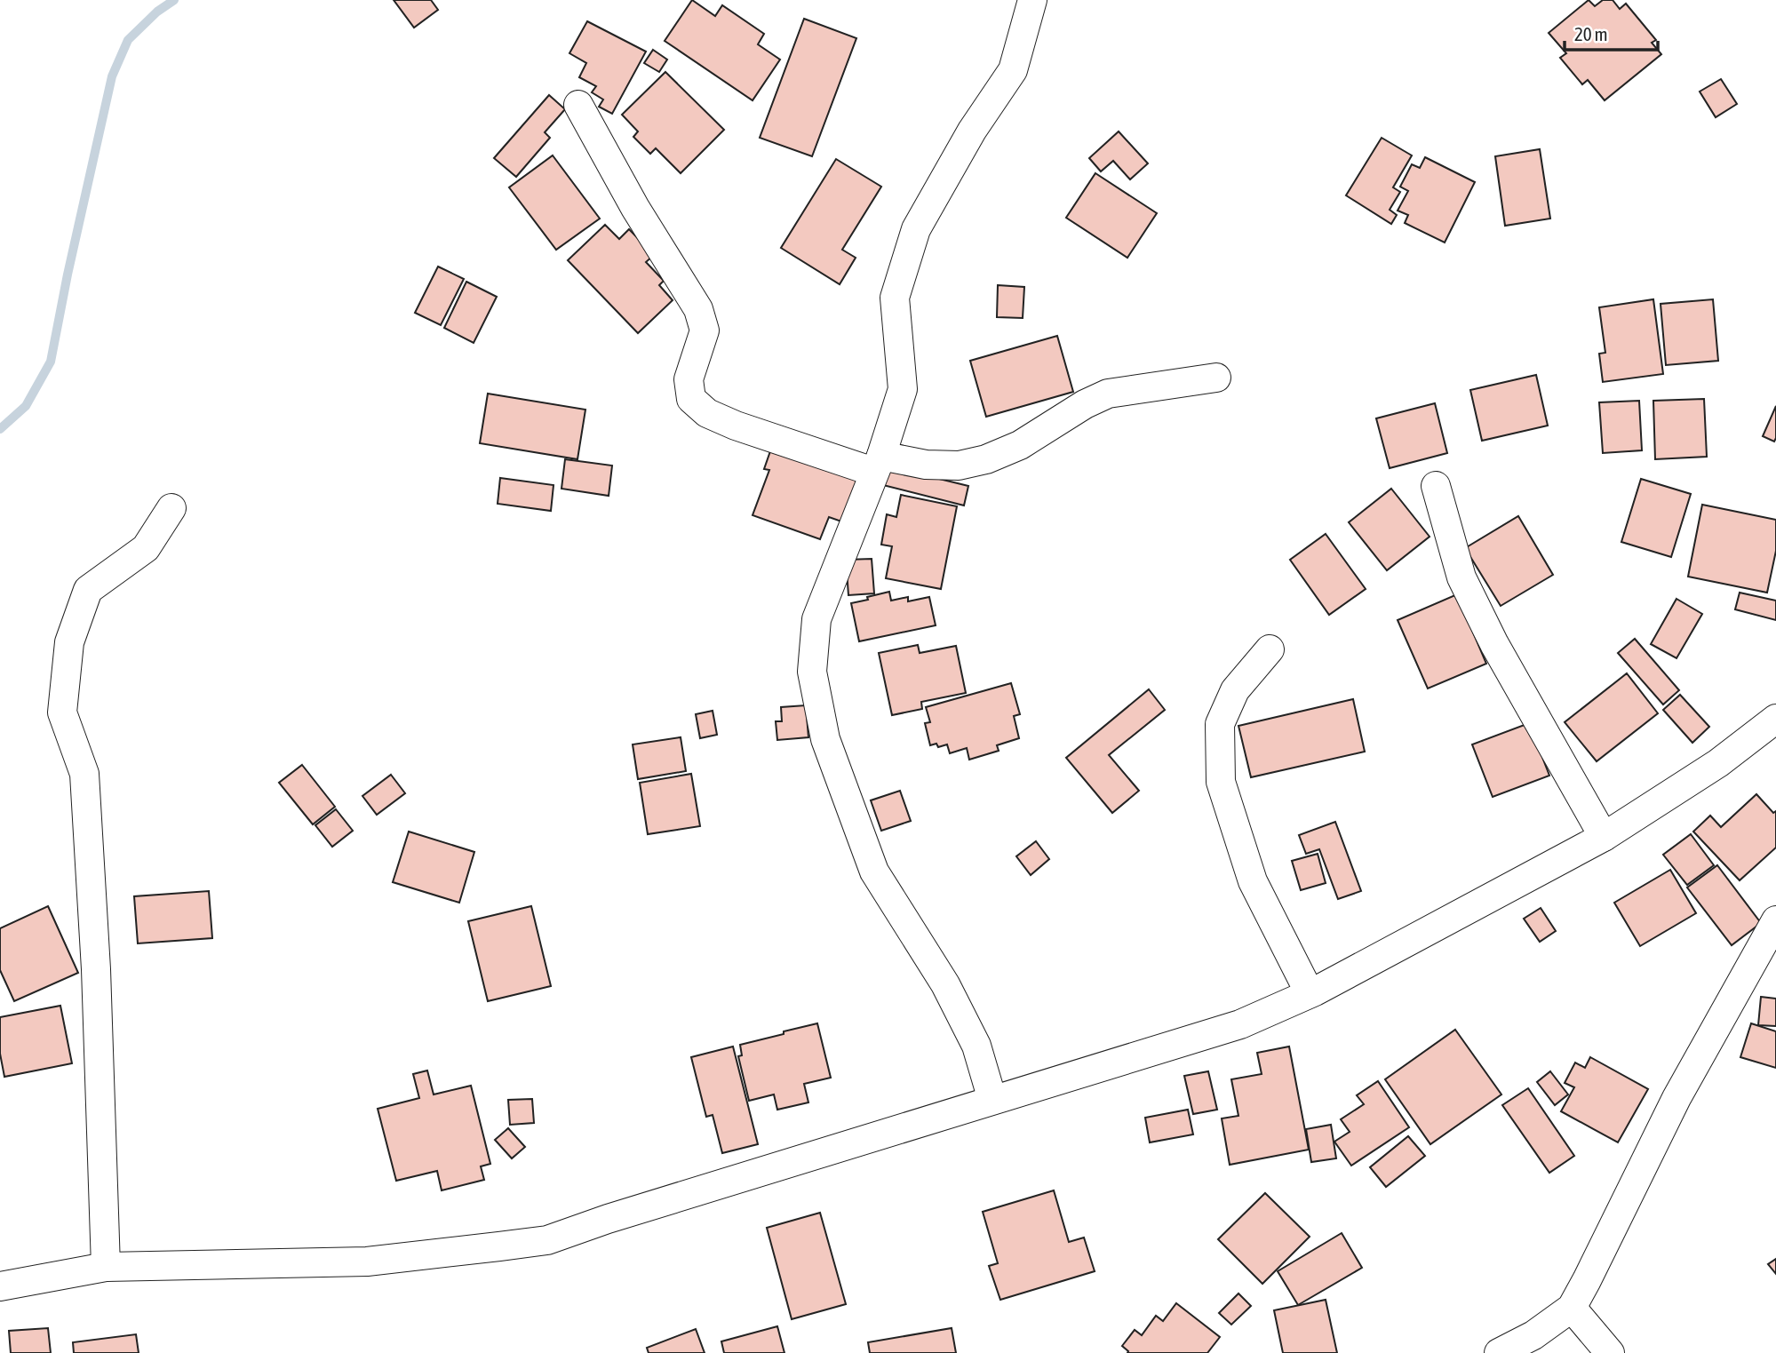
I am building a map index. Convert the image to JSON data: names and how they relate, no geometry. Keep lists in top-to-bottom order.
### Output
{
  "scale_bar": "20 m"
}
